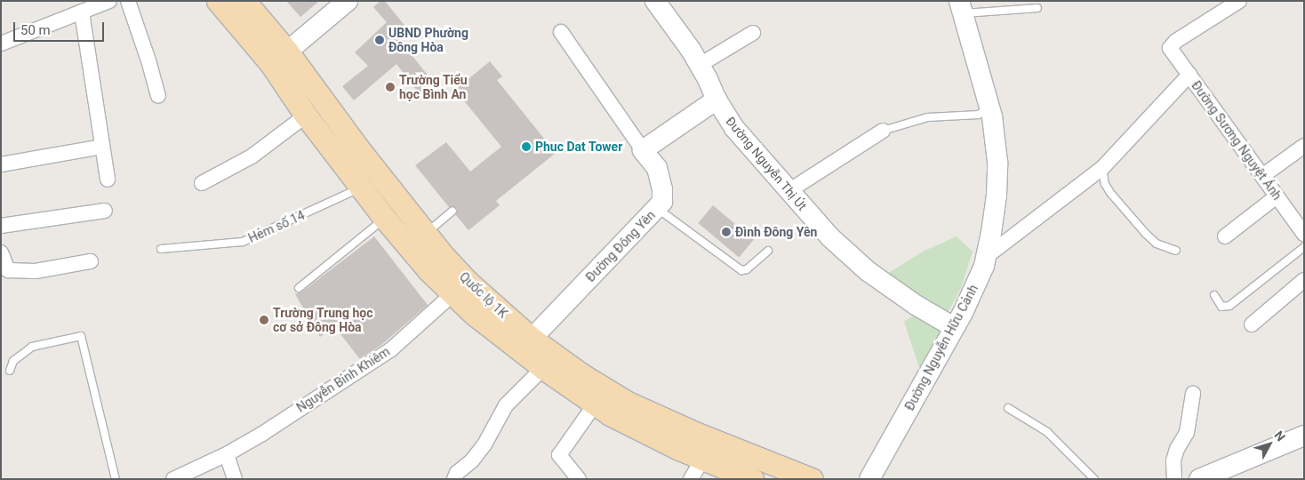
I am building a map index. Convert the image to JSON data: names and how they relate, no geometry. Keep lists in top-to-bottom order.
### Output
{
  "streets": {
    "main road": ["Quốc lộ 1K"],
    "street": [
      "Đường Sương Nguyệt Ánh",
      "Đường Nguyễn Thị Út",
      "Đường Đông Yên",
      "Đường Nguyễn Hữu Cảnh",
      "Nguyễn Bỉnh Khiêm"
    ],
    "lane": ["Hẻm số 14"]
  },
  "crossings": [
    ["Đường Nguyễn Thị Út", "Đường Nguyễn Hữu Cảnh"],
    ["Hẻm số 14", "Quốc lộ 1K"],
    ["Đường Đông Yên", "Quốc lộ 1K"],
    ["Quốc lộ 1K", "Nguyễn Bỉnh Khiêm"]
  ],
  "places": [
    "UBND Phường Đông Hòa",
    "Trường Tiểu học Bình An",
    "Phuc Dat Tower",
    "Đình Đông Yên",
    "Trường Trung học cơ sở Đông Hòa"
  ],
  "scale_bar": "50 m",
  "north": "top right"
}
